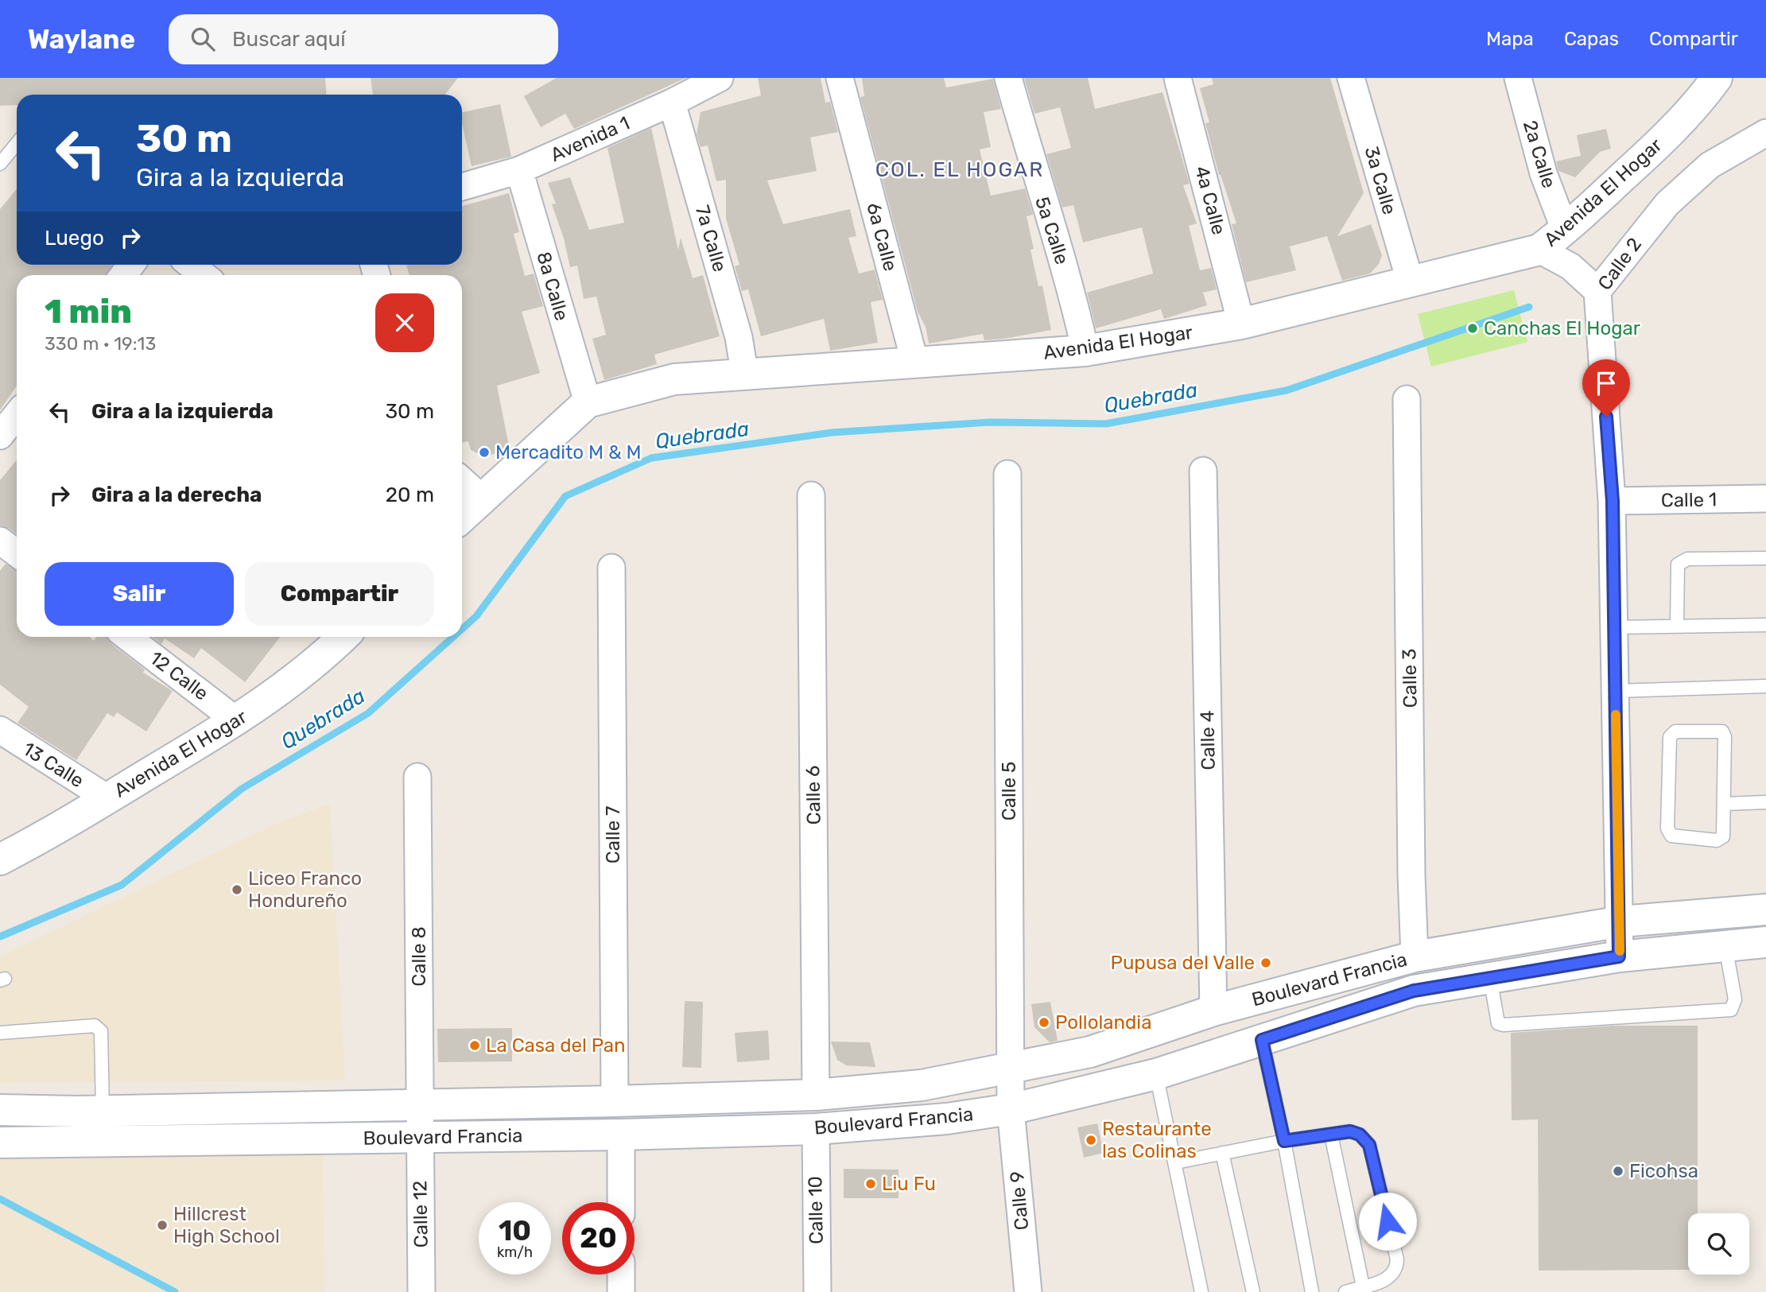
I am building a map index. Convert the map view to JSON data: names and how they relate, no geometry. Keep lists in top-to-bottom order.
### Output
{
  "streets": {
    "street": [
      "Avenida 1",
      "2a Calle",
      "3a Calle",
      "Avenida El Hogar",
      "4a Calle",
      "5a Calle",
      "6a Calle",
      "7a Calle",
      "Calle 2",
      "8a Calle",
      "Calle 1",
      "12 Calle",
      "Calle 3",
      "Calle 4",
      "13 Calle",
      "Calle 5",
      "Calle 6",
      "Calle 7",
      "Calle 8",
      "Boulevard Francia",
      "Calle 9",
      "Calle 10",
      "Calle 12"
    ]
  },
  "crossings": [
    ["Avenida 1", "7a Calle"],
    ["Avenida 1", "8a Calle"],
    ["2a Calle", "Avenida El Hogar"],
    ["3a Calle", "Avenida El Hogar"],
    ["Avenida El Hogar", "4a Calle"],
    ["Avenida El Hogar", "5a Calle"],
    ["Avenida El Hogar", "6a Calle"],
    ["Avenida El Hogar", "7a Calle"],
    ["Avenida El Hogar", "8a Calle"],
    ["Avenida El Hogar", "12 Calle"],
    ["Avenida El Hogar", "13 Calle"],
    ["Calle 2", "Calle 1"],
    ["Calle 2", "Boulevard Francia"],
    ["Calle 3", "Boulevard Francia"],
    ["Calle 4", "Boulevard Francia"],
    ["Calle 5", "Boulevard Francia"],
    ["Calle 5", "Calle 9"],
    ["Calle 6", "Boulevard Francia"],
    ["Calle 7", "Boulevard Francia"],
    ["Calle 8", "Boulevard Francia"],
    ["Calle 8", "Calle 12"],
    ["Boulevard Francia", "Calle 9"],
    ["Boulevard Francia", "Calle 10"],
    ["Boulevard Francia", "Calle 12"]
  ],
  "districts": ["COL. EL HOGAR"],
  "water": ["Quebrada"],
  "places": [
    "Canchas El Hogar",
    "Mercadito M & M",
    "Liceo Franco Hondureño",
    "Pupusa del Valle",
    "Pollolandia",
    "La Casa del Pan",
    "Restaurante las Colinas",
    "Ficohsa",
    "Liu Fu",
    "Hillcrest High School"
  ],
  "page": {
    "header": "Waylane",
    "search": "Buscar aquí",
    "nav": ["Mapa", "Capas", "Compartir"],
    "turn": ["30 m", "Gira a la izquierda"],
    "then": "Luego",
    "heading": ["1 min", "330 m · 19:13"],
    "list": [
      {
        "name": "Gira a la izquierda",
        "value": "30 m"
      },
      {
        "name": "Gira a la derecha",
        "value": "20 m"
      }
    ],
    "buttons": ["Salir", "Compartir"],
    "speed": "10 km/h",
    "limit": "20"
  }
}
